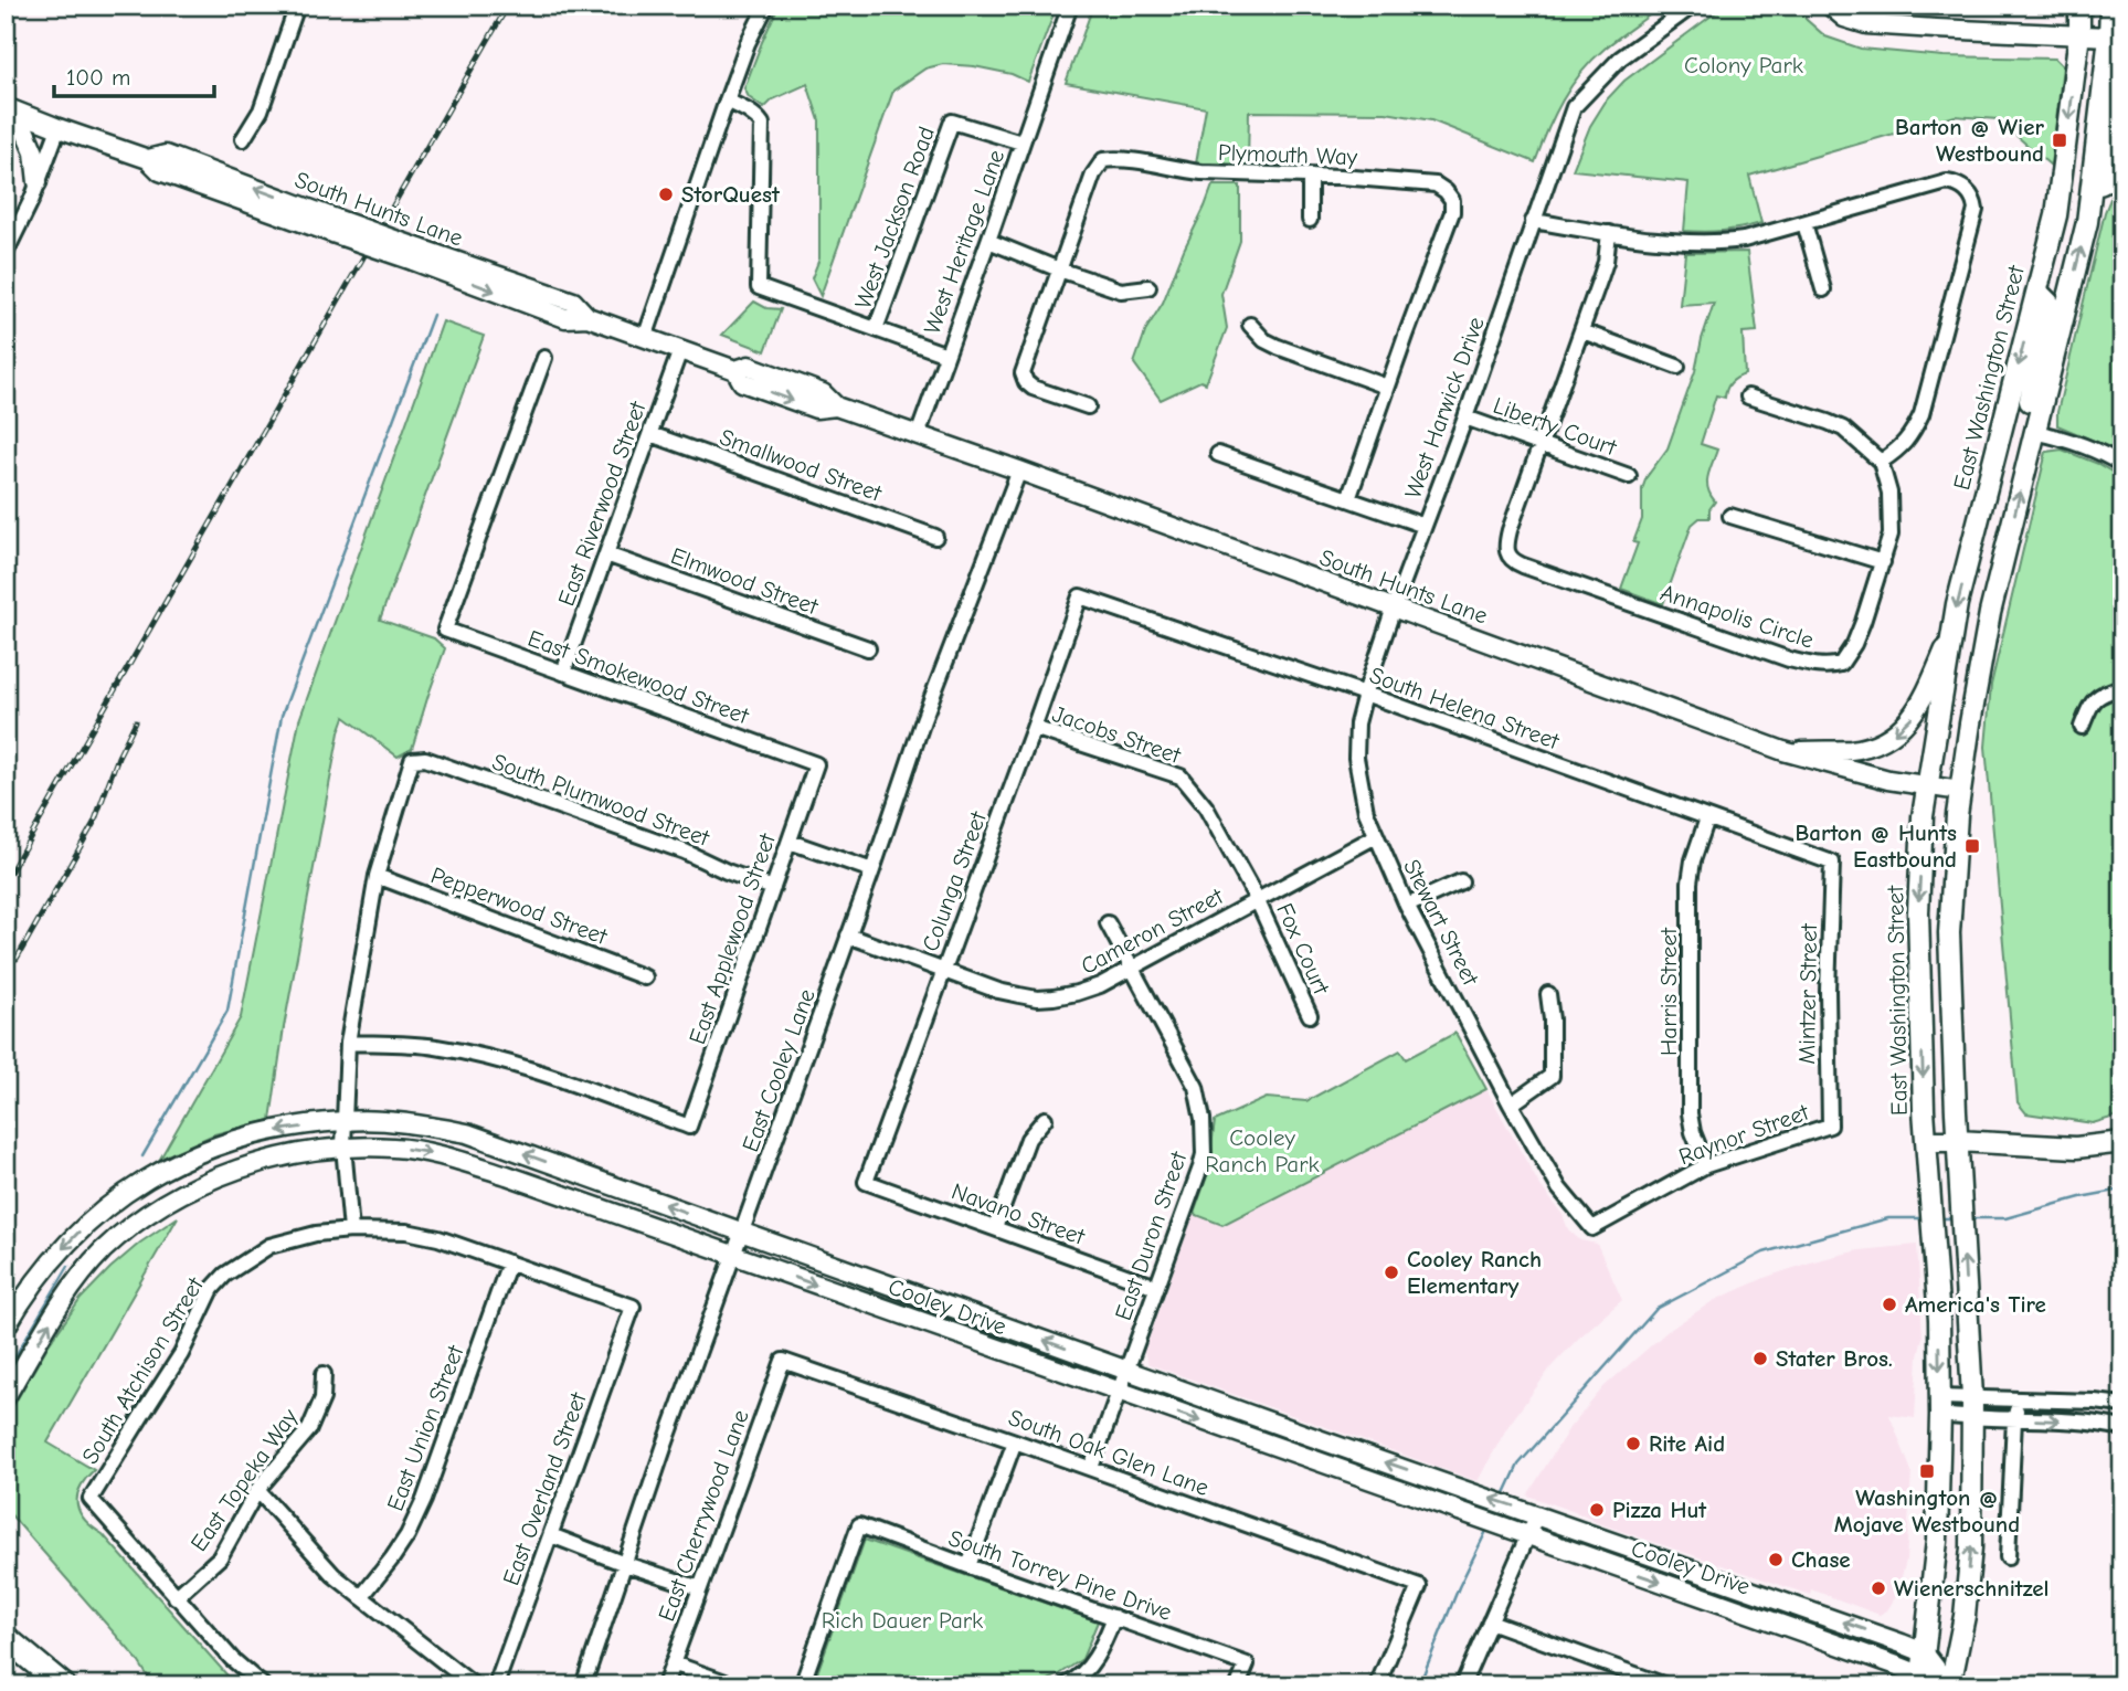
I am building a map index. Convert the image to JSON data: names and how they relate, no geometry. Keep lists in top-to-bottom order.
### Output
{
  "streets": {
    "main road": ["East Washington Street"],
    "street": [
      "Plymouth Way",
      "South Hunts Lane",
      "West Jackson Road",
      "West Heritage Lane",
      "West Harwick Drive",
      "Liberty Court",
      "Smallwood Street",
      "East Riverwood Street",
      "Elmwood Street",
      "Annapolis Circle",
      "East Smokewood Street",
      "South Helena Street",
      "Jacobs Street",
      "South Plumwood Street",
      "Colunga Street",
      "Pepperwood Street",
      "Stewart Street",
      "Cameron Street",
      "East Applewood Street",
      "Fox Court",
      "Harris Street",
      "Mintzer Street",
      "East Cooley Lane",
      "Raynor Street",
      "Navano Street",
      "East Duron Street",
      "Cooley Drive",
      "South Atchison Street",
      "East Union Street",
      "South Oak Glen Lane",
      "East Topeka Way",
      "East Overland Street",
      "East Cherrywood Lane",
      "South Torrey Pine Drive"
    ]
  },
  "crossings": [
    ["South Hunts Lane", "West Heritage Lane"],
    ["South Hunts Lane", "East Washington Street"],
    ["South Hunts Lane", "West Harwick Drive"],
    ["South Hunts Lane", "East Riverwood Street"],
    ["South Hunts Lane", "Stewart Street"],
    ["South Hunts Lane", "East Cooley Lane"],
    ["West Jackson Road", "West Heritage Lane"],
    ["East Washington Street", "Cooley Drive"],
    ["West Harwick Drive", "Liberty Court"],
    ["West Harwick Drive", "Stewart Street"],
    ["Liberty Court", "Annapolis Circle"],
    ["Smallwood Street", "East Riverwood Street"],
    ["East Riverwood Street", "Elmwood Street"],
    ["East Riverwood Street", "East Smokewood Street"],
    ["East Smokewood Street", "East Applewood Street"],
    ["South Helena Street", "Colunga Street"],
    ["South Helena Street", "Stewart Street"],
    ["South Helena Street", "Harris Street"],
    ["South Helena Street", "Mintzer Street"],
    ["Jacobs Street", "Colunga Street"],
    ["Jacobs Street", "Cameron Street"],
    ["Jacobs Street", "Fox Court"],
    ["South Plumwood Street", "Pepperwood Street"],
    ["South Plumwood Street", "East Applewood Street"],
    ["Colunga Street", "Cameron Street"],
    ["Colunga Street", "Navano Street"],
    ["Stewart Street", "Cameron Street"],
    ["Stewart Street", "Raynor Street"],
    ["Cameron Street", "Fox Court"],
    ["Cameron Street", "East Cooley Lane"],
    ["Cameron Street", "East Duron Street"],
    ["Harris Street", "Raynor Street"],
    ["Mintzer Street", "Raynor Street"],
    ["East Cooley Lane", "Cooley Drive"],
    ["Navano Street", "East Duron Street"],
    ["East Duron Street", "Cooley Drive"],
    ["East Duron Street", "South Oak Glen Lane"],
    ["South Atchison Street", "East Union Street"],
    ["South Atchison Street", "East Topeka Way"],
    ["South Atchison Street", "East Overland Street"],
    ["South Oak Glen Lane", "East Cherrywood Lane"]
  ],
  "parks": ["Colony Park", "Cooley Ranch Park", "Rich Dauer Park"],
  "places": {
    "transit": ["Barton @ Wier Westbound", "Barton @ Hunts Eastbound", "Washington @ Mojave Westbound"],
    "other": [
      "StorQuest",
      "Cooley Ranch Elementary",
      "America's Tire",
      "Stater Bros.",
      "Rite Aid",
      "Pizza Hut",
      "Chase",
      "Wienerschnitzel"
    ]
  },
  "scale_bar": "100 m"
}
